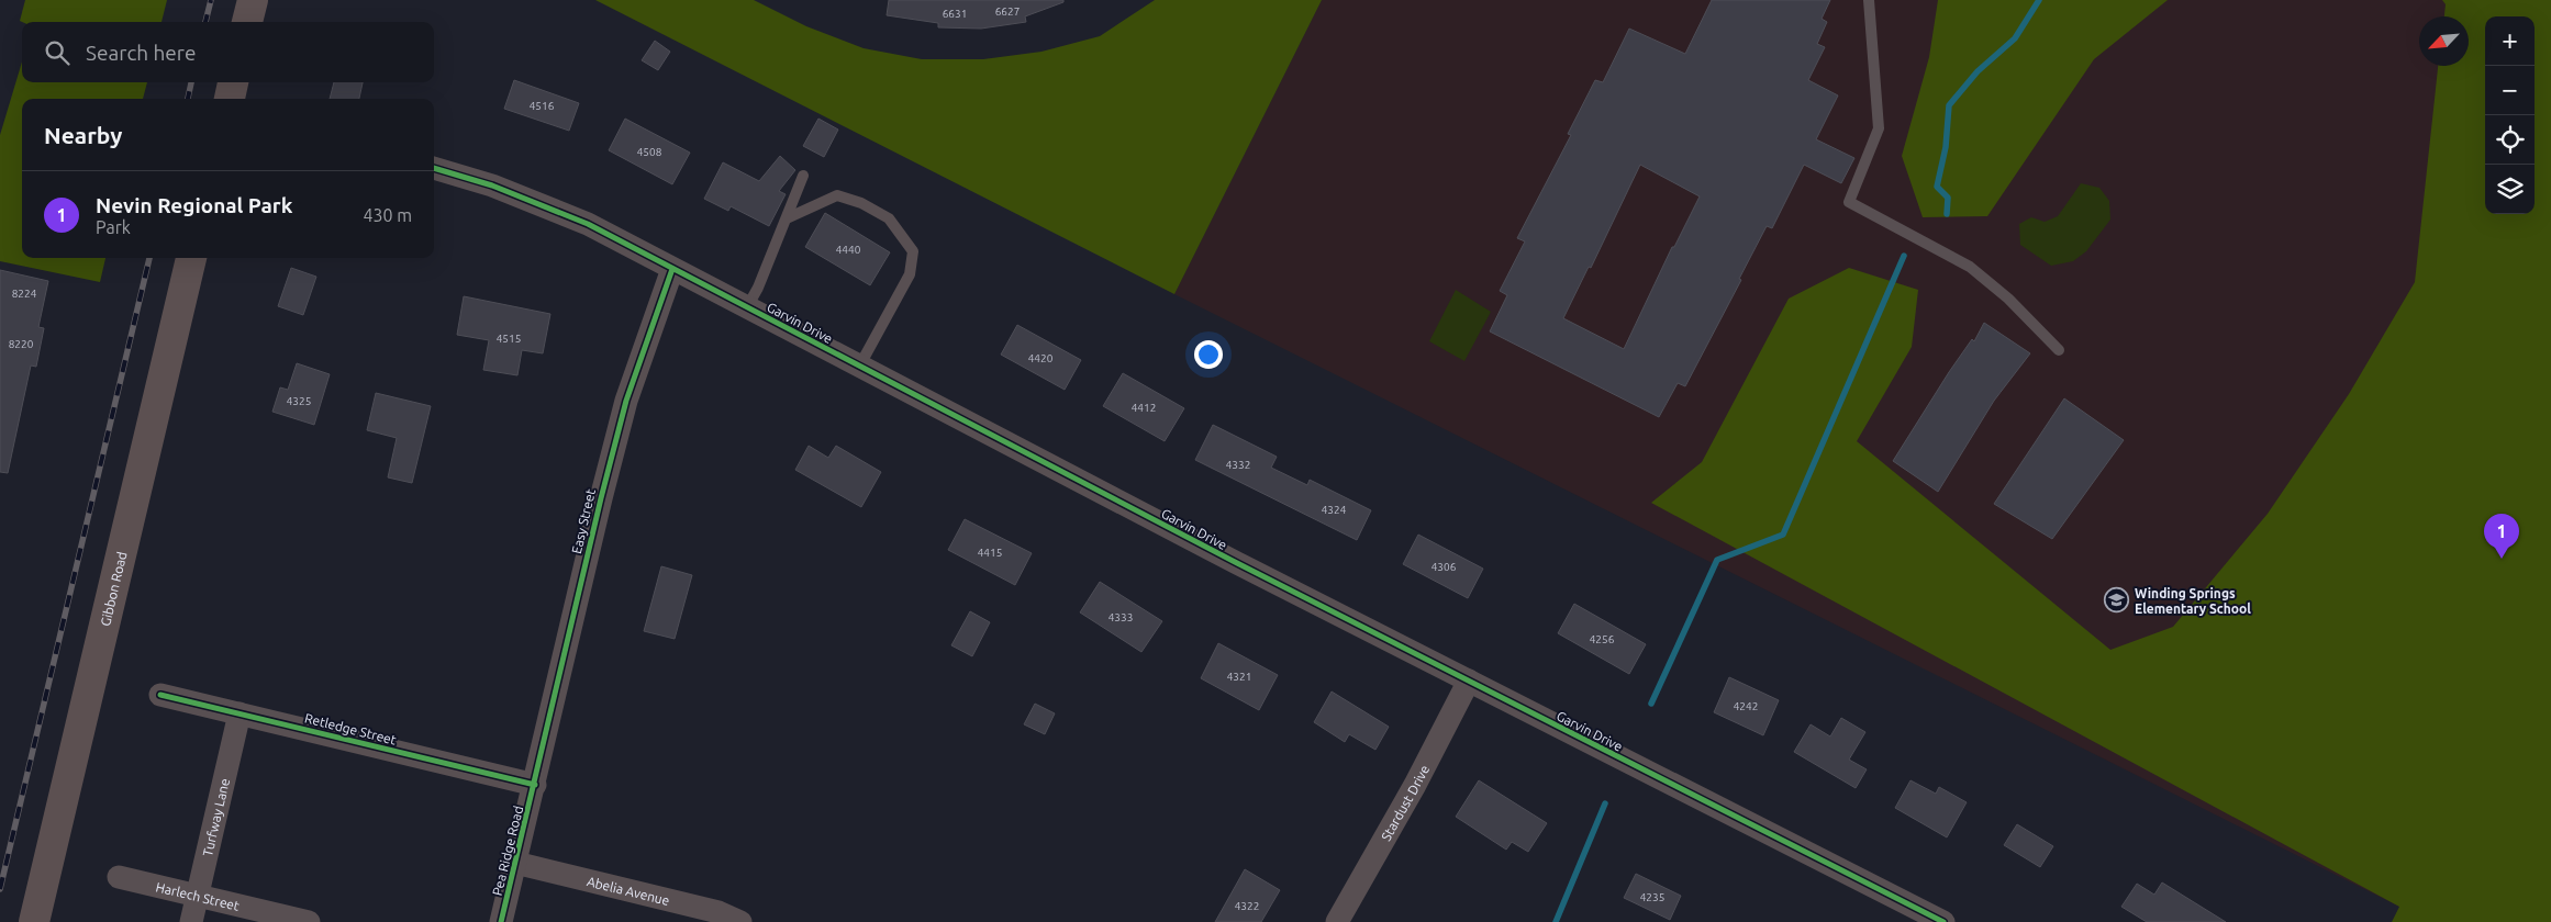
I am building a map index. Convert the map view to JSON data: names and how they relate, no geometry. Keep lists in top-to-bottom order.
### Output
{
  "streets": {
    "main road": ["Gibbon Road"],
    "street": [
      "Garvin Drive",
      "Easy Street",
      "Retledge Street",
      "Stardust Drive",
      "Turfway Lane",
      "Pea Ridge Road",
      "Abelia Avenue",
      "Harlech Street"
    ]
  },
  "crossings": [
    ["Garvin Drive", "Easy Street"],
    ["Garvin Drive", "Stardust Drive"],
    ["Easy Street", "Retledge Street"],
    ["Easy Street", "Pea Ridge Road"],
    ["Retledge Street", "Turfway Lane"],
    ["Retledge Street", "Pea Ridge Road"],
    ["Turfway Lane", "Harlech Street"],
    ["Pea Ridge Road", "Abelia Avenue"]
  ],
  "places": {
    "school or university": ["Winding Springs Elementary School"]
  },
  "house_numbers": [
    "6627",
    "6631",
    "4516",
    "4508",
    "4440",
    "8224",
    "4515",
    "8220",
    "4420",
    "4325",
    "4412",
    "4332",
    "4324",
    "4415",
    "4306",
    "4333",
    "4256",
    "4321",
    "4242",
    "4235",
    "4322"
  ],
  "north": "bottom left",
  "page": {
    "map_buttons": ["+", "−"],
    "search": "Search here",
    "heading": "Nearby",
    "list": [
      {
        "mark": "1",
        "name": "Nevin Regional Park",
        "note": "Park",
        "value": "430 m"
      }
    ],
    "pins": "1"
  }
}
